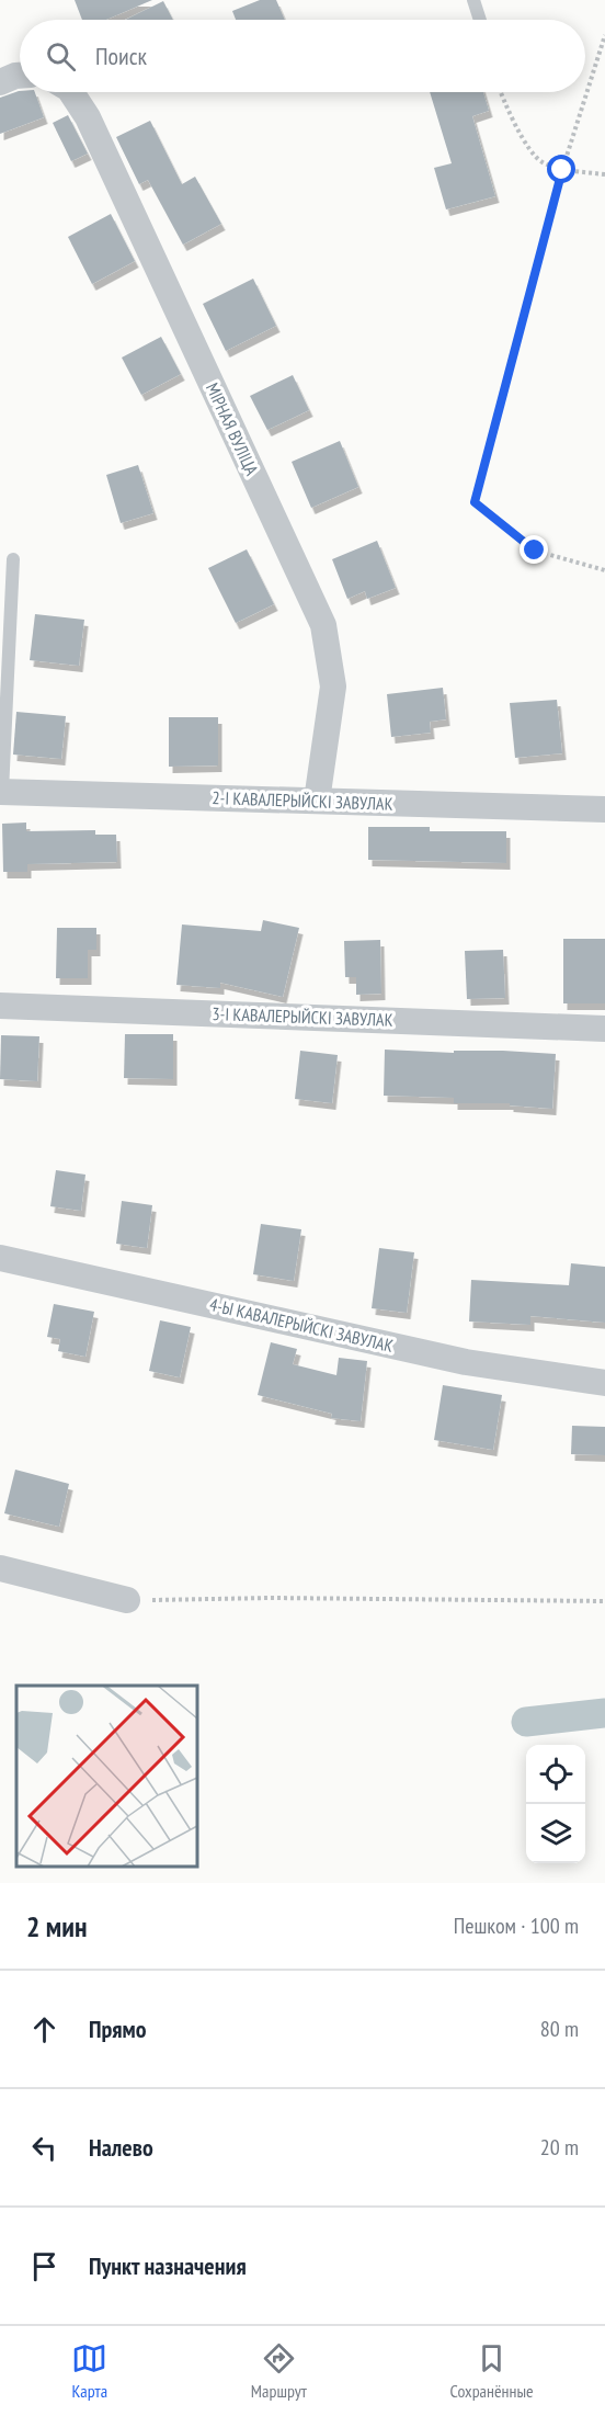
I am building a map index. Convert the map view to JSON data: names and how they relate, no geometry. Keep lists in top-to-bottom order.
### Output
{
  "streets": {
    "street": [
      "МІРНАЯ ВУЛІЦА",
      "2-І КАВАЛЕРЫЙСКІ ЗАВУЛАК",
      "3-І КАВАЛЕРЫЙСКІ ЗАВУЛАК",
      "4-Ы КАВАЛЕРЫЙСКІ ЗАВУЛАК"
    ]
  },
  "crossings": [
    ["МІРНАЯ ВУЛІЦА", "2-І КАВАЛЕРЫЙСКІ ЗАВУЛАК"]
  ],
  "page": {
    "search": "Поиск",
    "heading": ["2 мин", "Пешком · 100 m"],
    "list": [
      ["Прямо", "80 m"],
      ["Налево", "20 m"],
      "Пункт назначения"
    ],
    "nav": ["Карта", "Маршрут", "Сохранённые"]
  }
}
